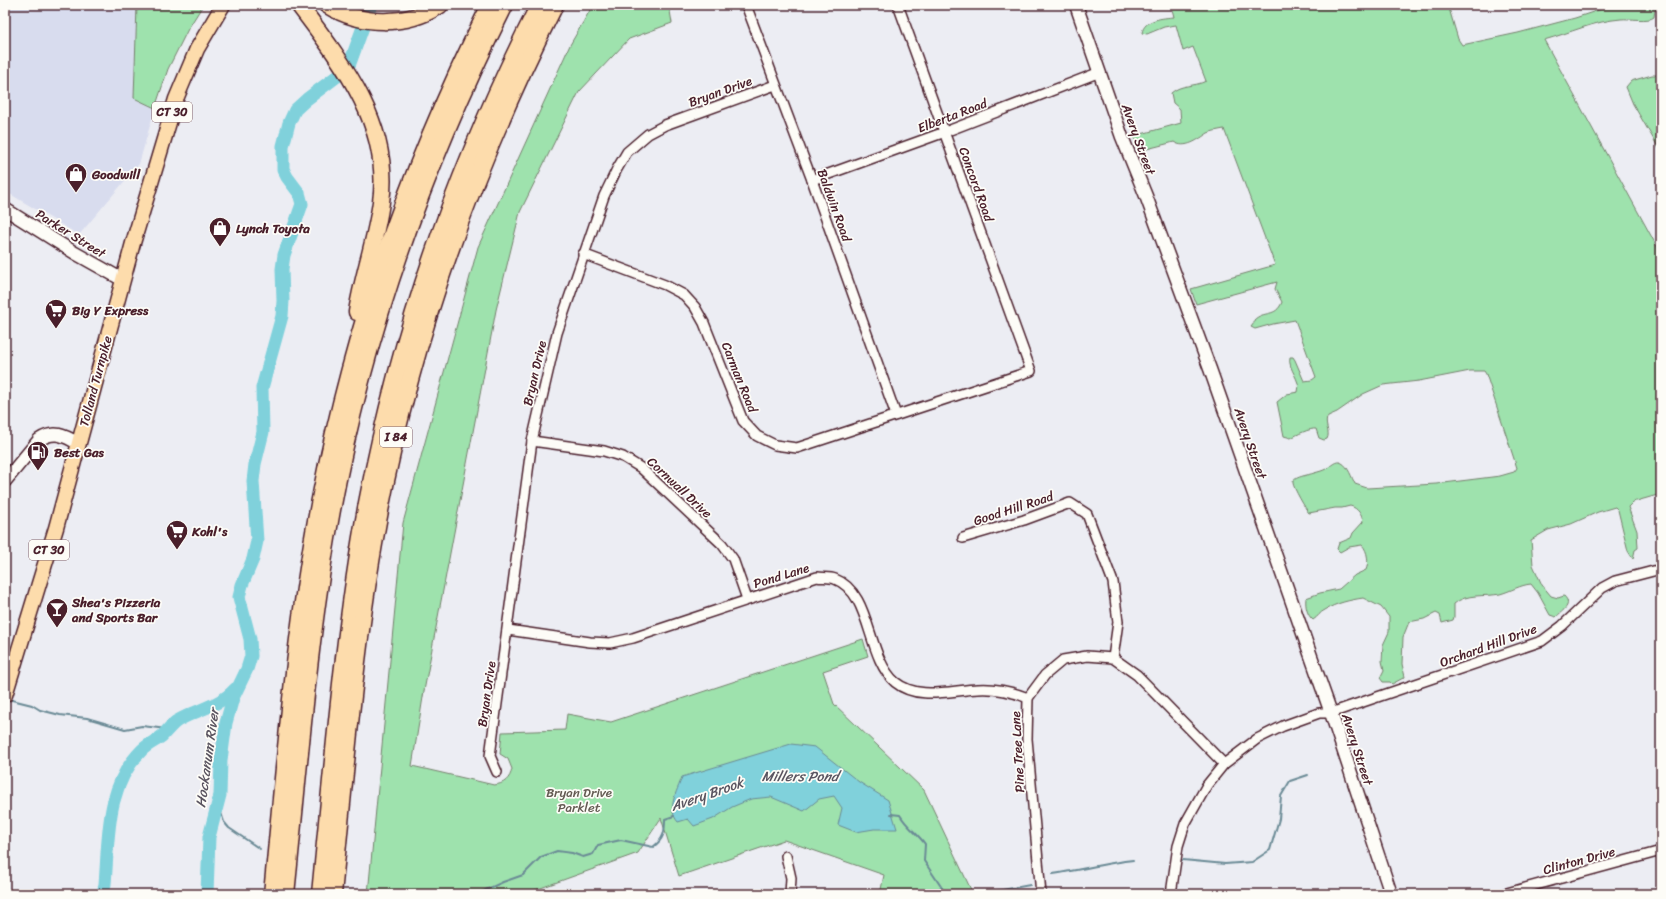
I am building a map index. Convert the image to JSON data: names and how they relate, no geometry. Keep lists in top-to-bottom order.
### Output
{
  "streets": {
    "highway": ["I 84"],
    "main road": [
      "CT 30",
      "Avery Street",
      "Parker Street",
      "Tolland Turnpike"
    ],
    "street": [
      "Bryan Drive",
      "Elberta Road",
      "Concord Road",
      "Baldwin Road",
      "Carman Road",
      "Cornwall Drive",
      "Good Hill Road",
      "Pond Lane",
      "Orchard Hill Drive",
      "Pine Tree Lane",
      "Clinton Drive"
    ]
  },
  "crossings": [
    ["Bryan Drive", "Baldwin Road"],
    ["Bryan Drive", "Carman Road"],
    ["Bryan Drive", "Cornwall Drive"],
    ["Bryan Drive", "Pond Lane"],
    ["Elberta Road", "Avery Street"],
    ["Elberta Road", "Concord Road"],
    ["Elberta Road", "Baldwin Road"],
    ["Avery Street", "Orchard Hill Drive"],
    ["Concord Road", "Carman Road"],
    ["Baldwin Road", "Carman Road"],
    ["Parker Street", "Tolland Turnpike"],
    ["Cornwall Drive", "Pond Lane"],
    ["Good Hill Road", "Pine Tree Lane"],
    ["Pond Lane", "Pine Tree Lane"]
  ],
  "water": ["Hockanum River", "Millers Pond", "Avery Brook"],
  "parks": ["Bryan Drive Parklet"],
  "places": {
    "shop": ["Goodwill", "Lynch Toyota"],
    "supermarket": ["Big Y Express", "Kohl's"],
    "fuel station": ["Best Gas"],
    "bar": ["Shea's Pizzeria and Sports Bar"]
  }
}
